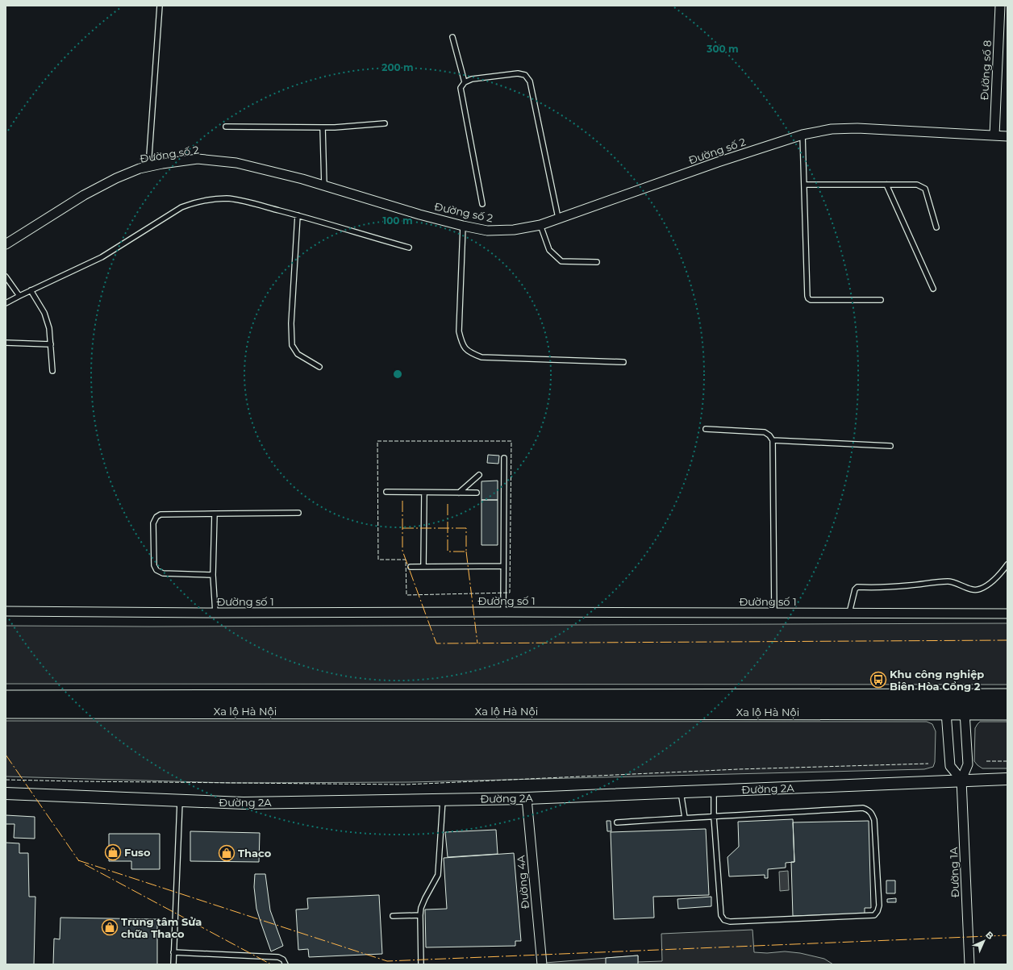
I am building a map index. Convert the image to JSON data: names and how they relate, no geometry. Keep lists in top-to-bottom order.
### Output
{
  "streets": {
    "highway": ["Xa lộ Hà Nội"],
    "street": [
      "Đường số 8",
      "Đường số 2",
      "Đường số 1",
      "Đường 2A",
      "Đường 1A",
      "Đường 4A"
    ]
  },
  "crossings": [
    ["Đường số 8", "Đường số 2"],
    ["Xa lộ Hà Nội", "Đường 1A"],
    ["Đường 2A", "Đường 1A"],
    ["Đường 2A", "Đường 4A"]
  ],
  "places": {
    "bus stop": ["Khu công nghiệp Biên Hòa Cổng 2"],
    "shop": ["Fuso", "Thaco", "Trung tâm Sửa chữa Thaco"]
  },
  "north": "top right",
  "rings": ["300 m", "200 m", "100 m"]
}
